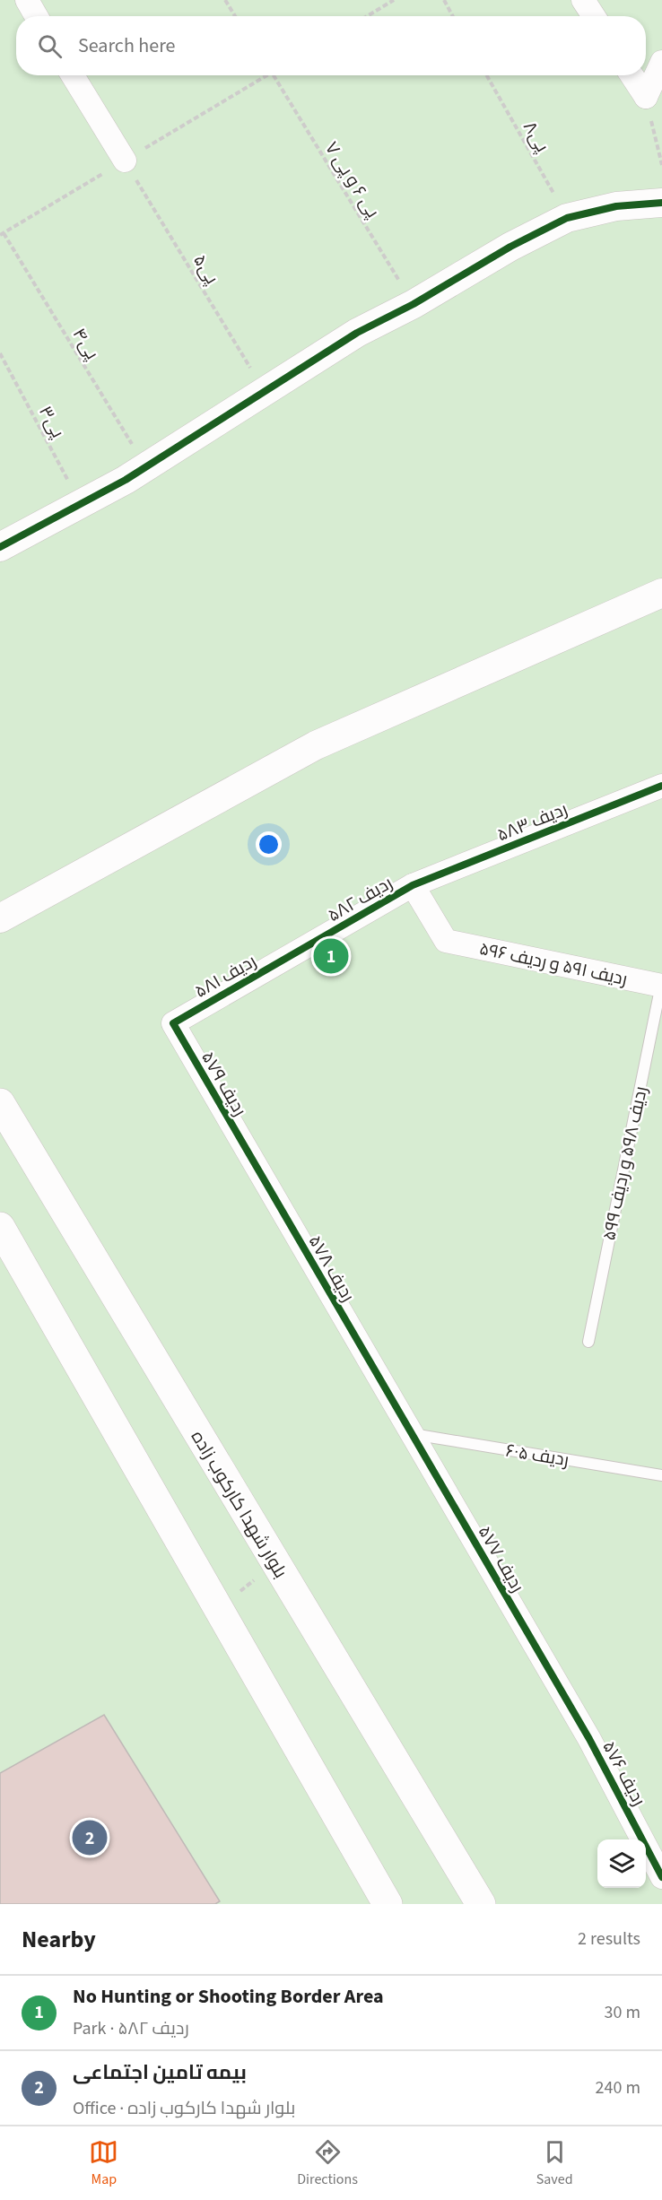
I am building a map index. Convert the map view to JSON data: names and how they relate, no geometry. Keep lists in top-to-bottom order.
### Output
{
  "streets": {
    "main road": ["بلوار شهدا کارکوب زاده"],
    "street": [
      "ردیف ۵۸۳",
      "ردیف ۵۸۲",
      "ردیف ۵۹۱ و ردیف ۵۹۶",
      "ردیف ۵۸۱",
      "ردیف ۵۷۹",
      "ردیف ۵۷۸",
      "ردیف ۵۷۷",
      "ردیف ۵۷۶"
    ],
    "lane": ["ردیف ۵۹۸ و ردیف ۵۹۹", "ردیف ۶۰۵"],
    "path": [
      "پی۸",
      "پی ۶ و پی ۷",
      "پی۵",
      "پی۴",
      "پی۳"
    ]
  },
  "crossings": [
    ["ردیف ۵۸۳", "ردیف ۵۸۲"],
    ["ردیف ۵۸۳", "ردیف ۵۹۱ و ردیف ۵۹۶"],
    ["ردیف ۵۸۲", "ردیف ۵۹۱ و ردیف ۵۹۶"],
    ["ردیف ۵۸۲", "ردیف ۵۸۱"],
    ["ردیف ۵۹۱ و ردیف ۵۹۶", "ردیف ۵۹۸ و ردیف ۵۹۹"],
    ["ردیف ۵۸۱", "ردیف ۵۷۹"],
    ["ردیف ۵۷۹", "ردیف ۵۷۸"],
    ["ردیف ۵۷۸", "ردیف ۵۷۷"],
    ["ردیف ۶۰۵", "ردیف ۵۷۷"],
    ["ردیف ۵۷۷", "ردیف ۵۷۶"]
  ],
  "page": {
    "search": "Search here",
    "pins": ["1", "2"],
    "heading": ["Nearby", "2 results"],
    "list": [
      {
        "mark": "1",
        "name": "No Hunting or Shooting Border Area",
        "note": "Park · ردیف ۵۸۲",
        "value": "30 m"
      },
      {
        "mark": "2",
        "name": "بیمه تامین اجتماعی",
        "note": "Office · بلوار شهدا کارکوب زاده",
        "value": "240 m"
      }
    ],
    "nav": ["Map", "Directions", "Saved"]
  }
}
